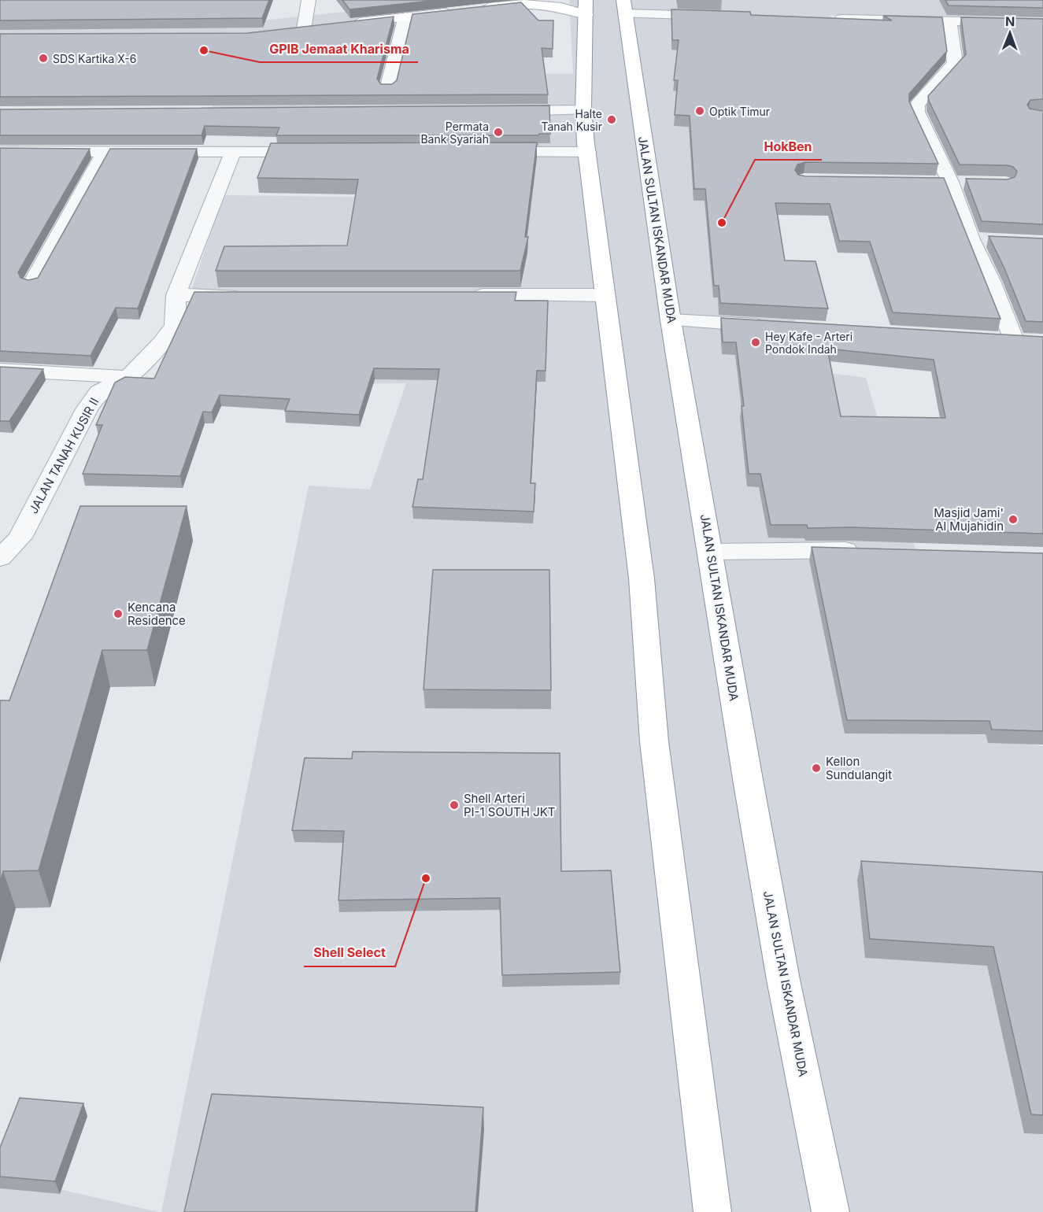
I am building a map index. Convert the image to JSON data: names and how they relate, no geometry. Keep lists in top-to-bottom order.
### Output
{
  "streets": {
    "main road": ["JALAN SULTAN ISKANDAR MUDA"],
    "street": ["JALAN TANAH KUSIR II"]
  },
  "places": [
    "GPIB Jemaat Kharisma",
    "SDS Kartika X-6",
    "Optik Timur",
    "Halte Tanah Kusir",
    "Permata Bank Syariah",
    "HokBen",
    "Hey Kafe - Arteri Pondok Indah",
    "Masjid Jami' Al Mujahidin",
    "Kencana Residence",
    "Kellon Sundulangit",
    "Shell Arteri PI-1 SOUTH JKT",
    "Shell Select"
  ],
  "north": "top"
}
